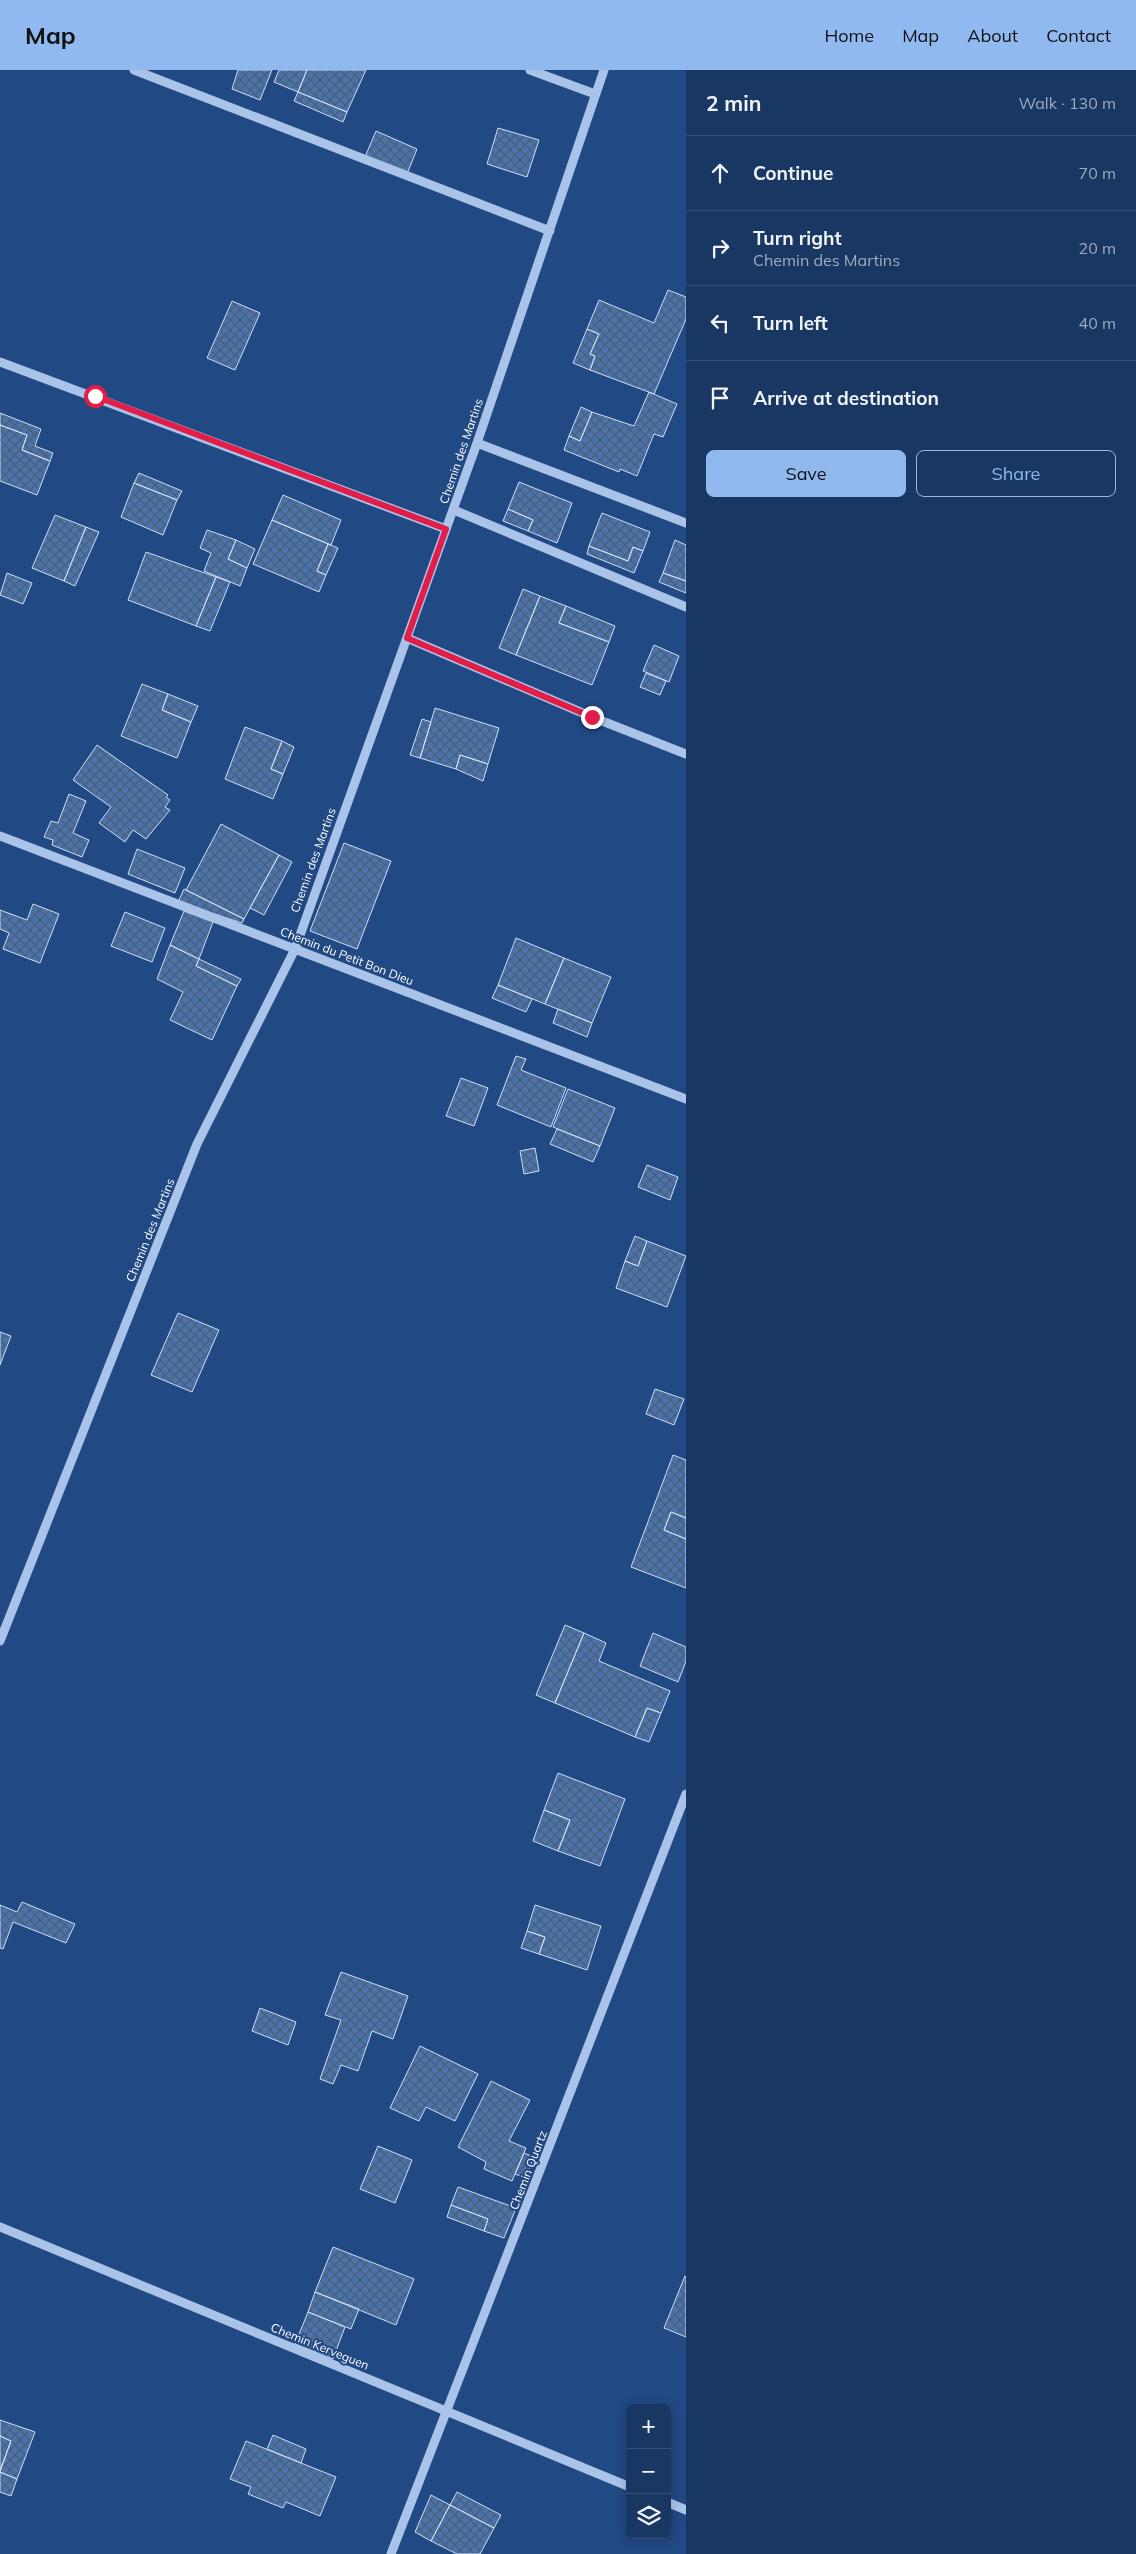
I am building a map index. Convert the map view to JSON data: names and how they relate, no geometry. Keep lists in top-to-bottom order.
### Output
{
  "streets": {
    "street": [
      "Chemin des Martins",
      "Chemin du Petit Bon Dieu",
      "Chemin Quartz",
      "Chemin Kerveguen"
    ]
  },
  "crossings": [
    ["Chemin des Martins", "Chemin du Petit Bon Dieu"],
    ["Chemin Quartz", "Chemin Kerveguen"]
  ],
  "page": {
    "header": "Map",
    "nav": [
      "Home",
      "Map",
      "About",
      "Contact"
    ],
    "heading": ["2 min", "Walk · 130 m"],
    "list": [
      ["Continue", "70 m"],
      ["Turn right", "Chemin des Martins", "20 m"],
      ["Turn left", "40 m"],
      "Arrive at destination"
    ],
    "buttons": ["Save", "Share"],
    "map_buttons": ["+", "−"]
  }
}
